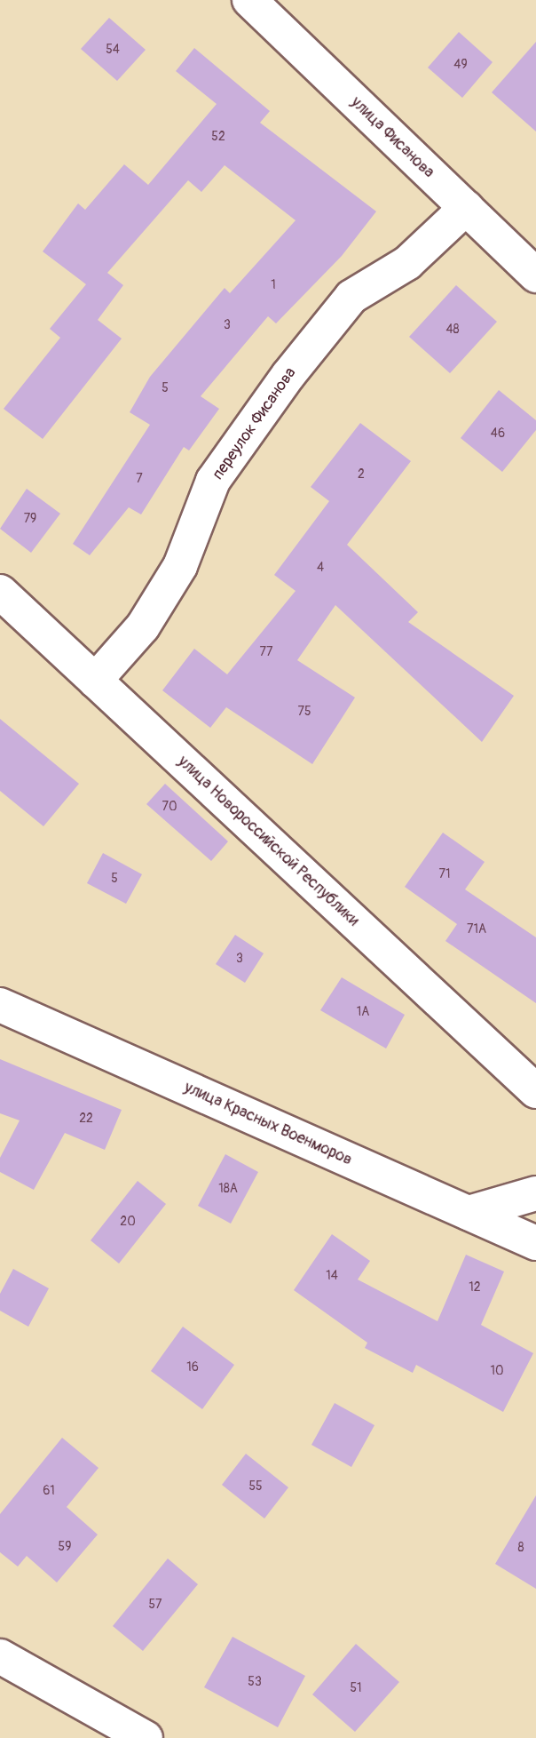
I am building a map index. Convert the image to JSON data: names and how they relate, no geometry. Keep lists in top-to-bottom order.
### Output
{
  "streets": {
    "street": [
      "улица Фисанова",
      "переулок Фисанова",
      "улица Новороссийской Республики",
      "улица Красных Военморов"
    ]
  },
  "crossings": [
    ["улица Фисанова", "переулок Фисанова"],
    ["переулок Фисанова", "улица Новороссийской Республики"]
  ],
  "house_numbers": [
    "54",
    "49",
    "52",
    "1",
    "3",
    "48",
    "5",
    "46",
    "2",
    "7",
    "79",
    "4",
    "77",
    "75",
    "70",
    "71",
    "5",
    "71А",
    "3",
    "1А",
    "22",
    "18А",
    "20",
    "14",
    "12",
    "16",
    "10",
    "55",
    "61",
    "59",
    "8",
    "57",
    "53",
    "51"
  ]
}
